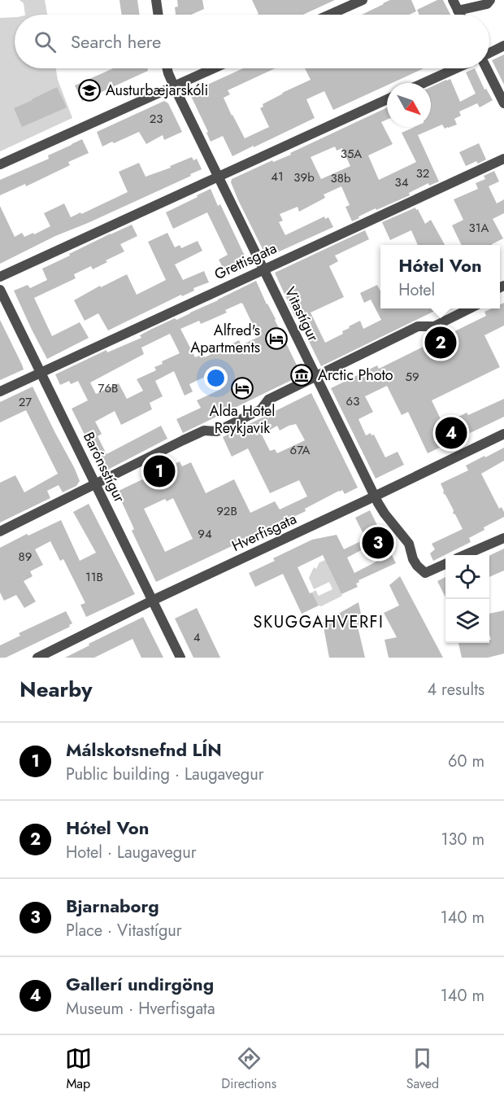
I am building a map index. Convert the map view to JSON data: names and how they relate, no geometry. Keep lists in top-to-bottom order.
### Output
{
  "streets": {
    "street": [
      "Grettisgata",
      "Vitastígur",
      "Barónsstígur",
      "Hverfisgata"
    ]
  },
  "crossings": [
    ["Grettisgata", "Vitastígur"],
    ["Grettisgata", "Barónsstígur"],
    ["Vitastígur", "Hverfisgata"],
    ["Barónsstígur", "Hverfisgata"]
  ],
  "districts": ["SKUGGAHVERFI"],
  "places": {
    "school or university": ["Austurbæjarskóli"],
    "hotel": ["Alfred's Apartments", "Alda Hotel Reykjavik"],
    "museum": ["Arctic Photo"]
  },
  "house_numbers": [
    "23",
    "35A",
    "32",
    "41",
    "39b",
    "38b",
    "34",
    "31A",
    "59",
    "76B",
    "63",
    "27",
    "67A",
    "92B",
    "94",
    "89",
    "11B",
    "4"
  ],
  "north": "bottom right",
  "page": {
    "search": "Search here",
    "popup": ["Hótel Von", "Hotel"],
    "pins": [
      "2",
      "4",
      "1",
      "3"
    ],
    "heading": ["Nearby", "4 results"],
    "list": [
      {
        "mark": "1",
        "name": "Málskotsnefnd LÍN",
        "note": "Public building · Laugavegur",
        "value": "60 m"
      },
      {
        "mark": "2",
        "name": "Hótel Von",
        "note": "Hotel · Laugavegur",
        "value": "130 m"
      },
      {
        "mark": "3",
        "name": "Bjarnaborg",
        "note": "Place · Vitastígur",
        "value": "140 m"
      },
      {
        "mark": "4",
        "name": "Gallerí undirgöng",
        "note": "Museum · Hverfisgata",
        "value": "140 m"
      }
    ],
    "nav": ["Map", "Directions", "Saved"]
  }
}
